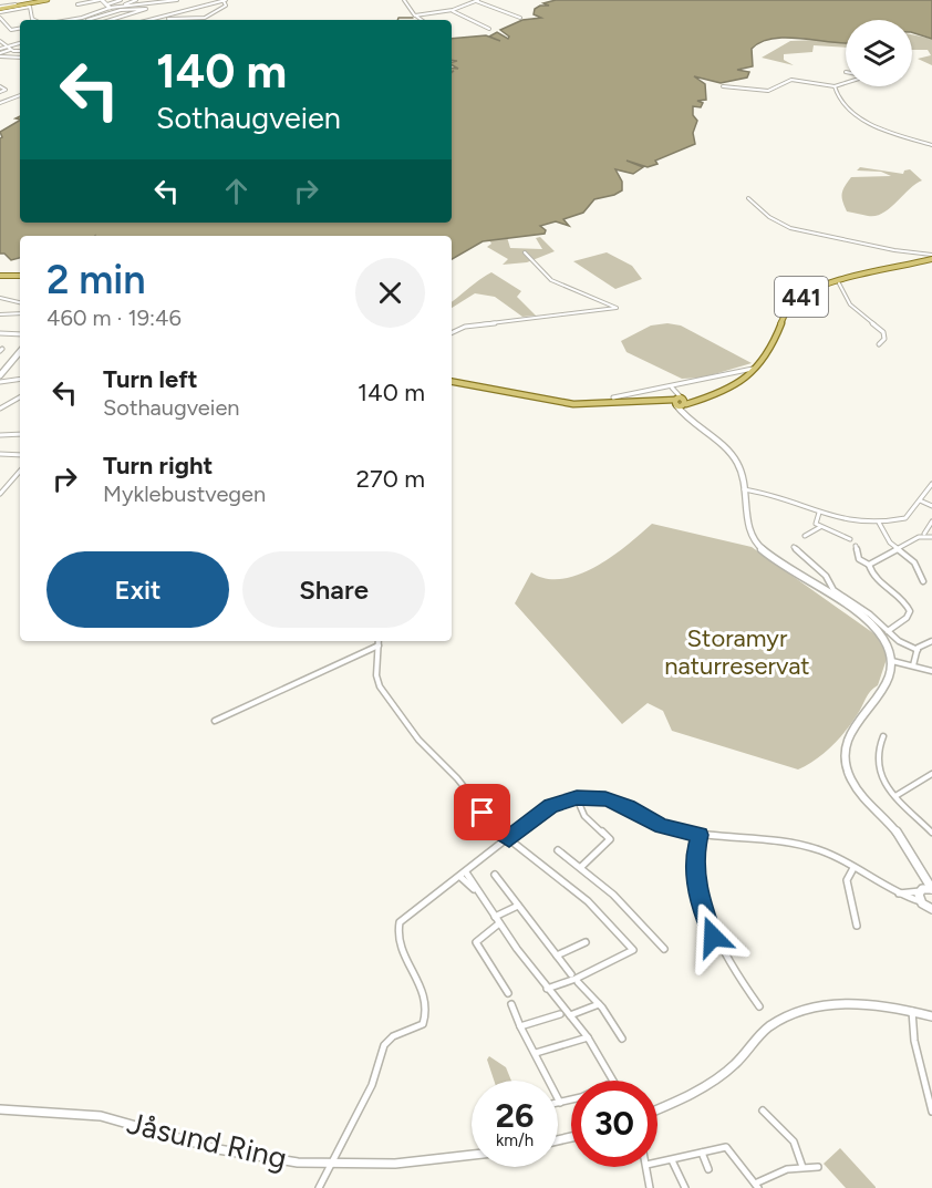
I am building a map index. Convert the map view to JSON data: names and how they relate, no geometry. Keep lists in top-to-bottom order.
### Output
{
  "streets": {
    "main road": ["441", "Jåsund Ring"]
  },
  "parks": ["Storamyr naturreservat"],
  "page": {
    "turn": ["140 m", "Sothaugveien"],
    "heading": ["2 min", "460 m · 19:46"],
    "list": [
      {
        "name": "Turn left",
        "note": "Sothaugveien",
        "value": "140 m"
      },
      {
        "name": "Turn right",
        "note": "Myklebustvegen",
        "value": "270 m"
      }
    ],
    "buttons": ["Exit", "Share"],
    "speed": "26 km/h",
    "limit": "30"
  }
}
